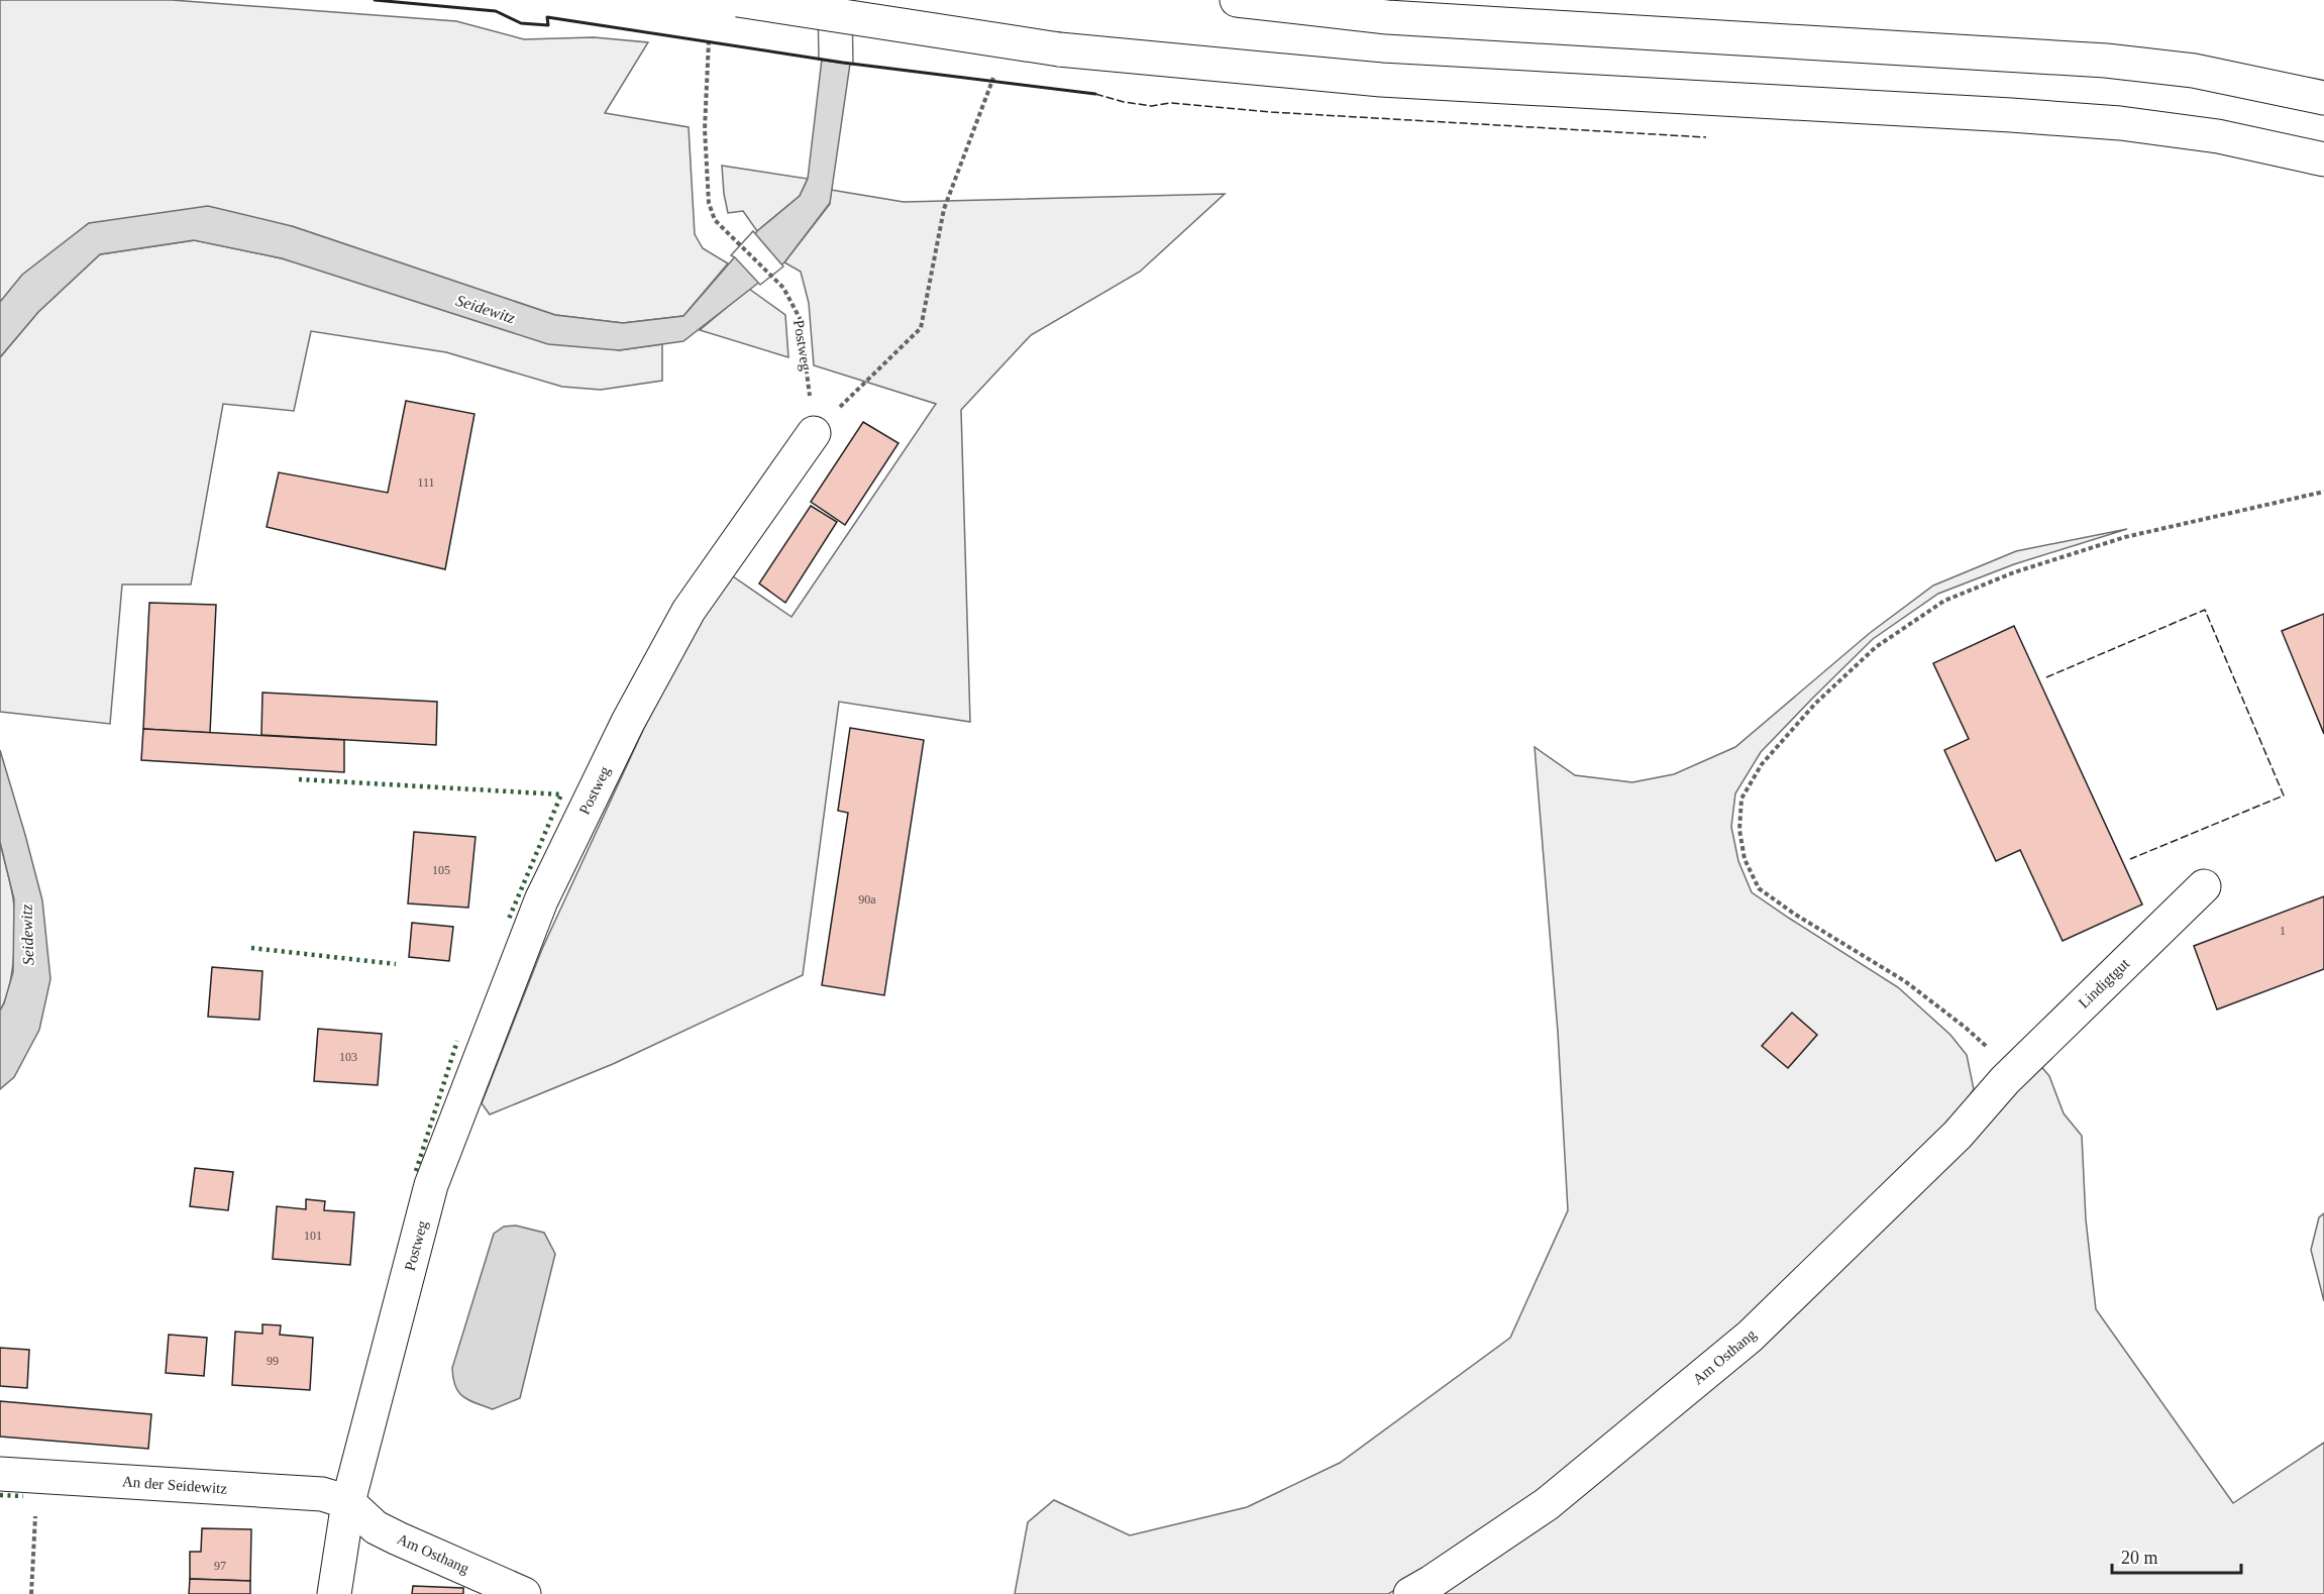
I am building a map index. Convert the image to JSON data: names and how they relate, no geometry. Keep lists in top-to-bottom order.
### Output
{
  "streets": {
    "main road": [
      "Postweg",
      "Lindigtgut",
      "Am Osthang",
      "An der Seidewitz"
    ]
  },
  "crossings": [
    ["Postweg", "Am Osthang"],
    ["Postweg", "An der Seidewitz"],
    ["Lindigtgut", "Am Osthang"],
    ["Am Osthang", "An der Seidewitz"]
  ],
  "water": ["Seidewitz"],
  "house_numbers": [
    "111",
    "105",
    "90a",
    "1",
    "103",
    "101",
    "99",
    "97"
  ],
  "scale_bar": "20 m"
}
